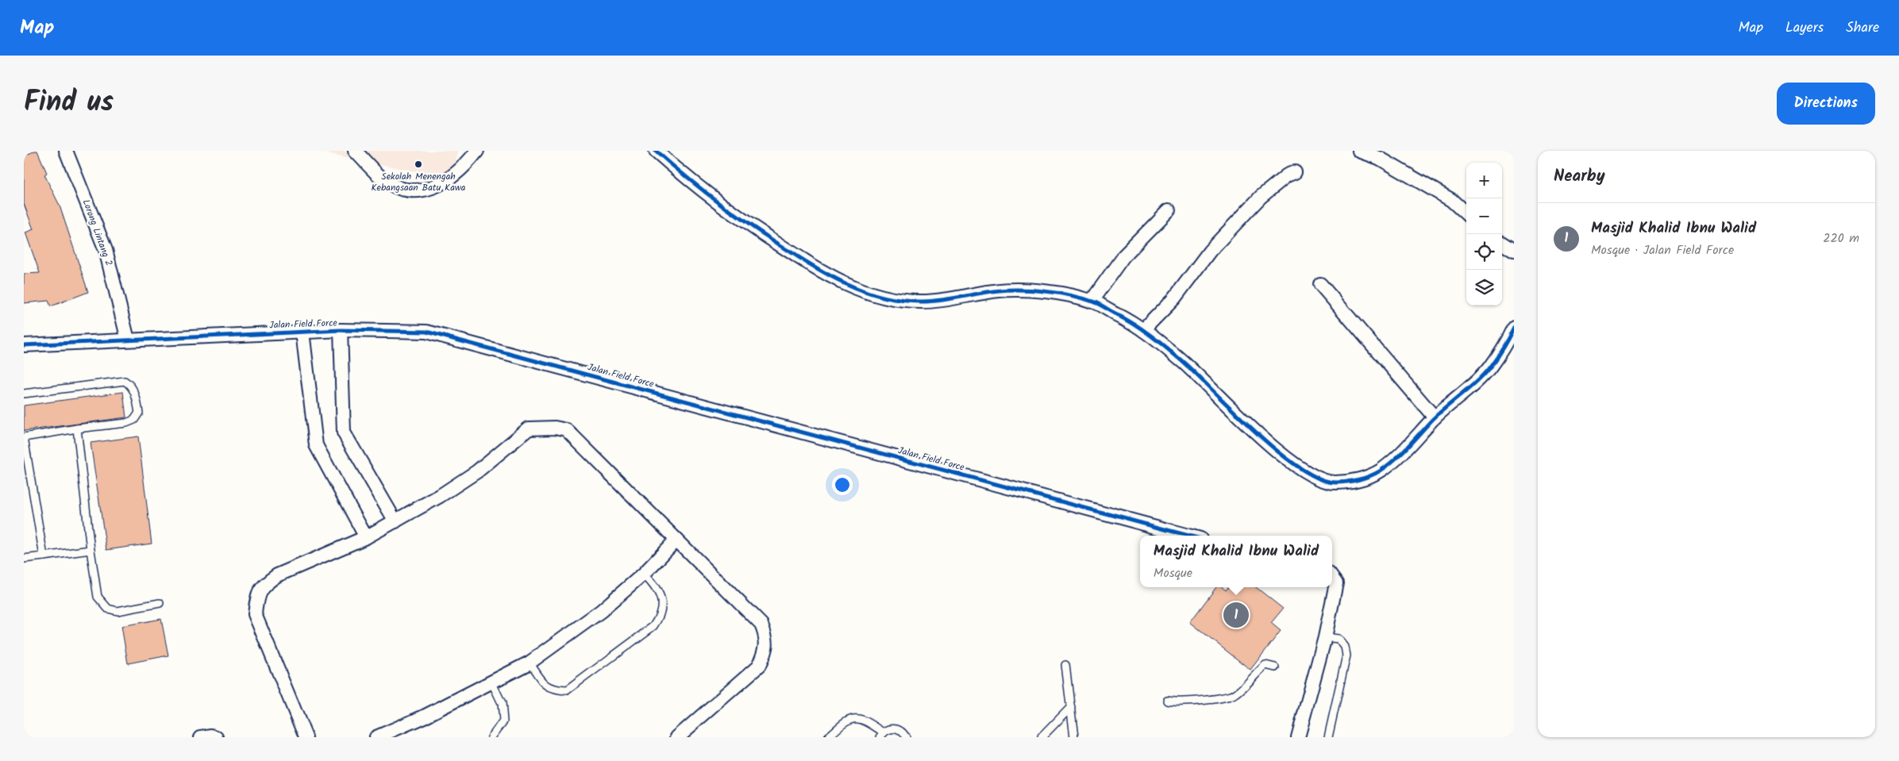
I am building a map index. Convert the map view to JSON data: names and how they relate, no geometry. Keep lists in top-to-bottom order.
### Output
{
  "streets": {
    "street": ["Lorong Lintang 2", "Jalan Field Force"]
  },
  "crossings": [
    ["Lorong Lintang 2", "Jalan Field Force"]
  ],
  "places": ["Sekolah Menengah Kebangsaan Batu Kawa"],
  "page": {
    "header": "Map",
    "nav": ["Map", "Layers", "Share"],
    "title": "Find us",
    "buttons": "Directions",
    "heading": "Nearby",
    "map_buttons": ["+", "−"],
    "list": [
      {
        "mark": "1",
        "name": "Masjid Khalid Ibnu Walid",
        "note": "Mosque · Jalan Field Force",
        "value": "220 m"
      }
    ],
    "popup": ["Masjid Khalid Ibnu Walid", "Mosque"],
    "pins": "1"
  }
}
